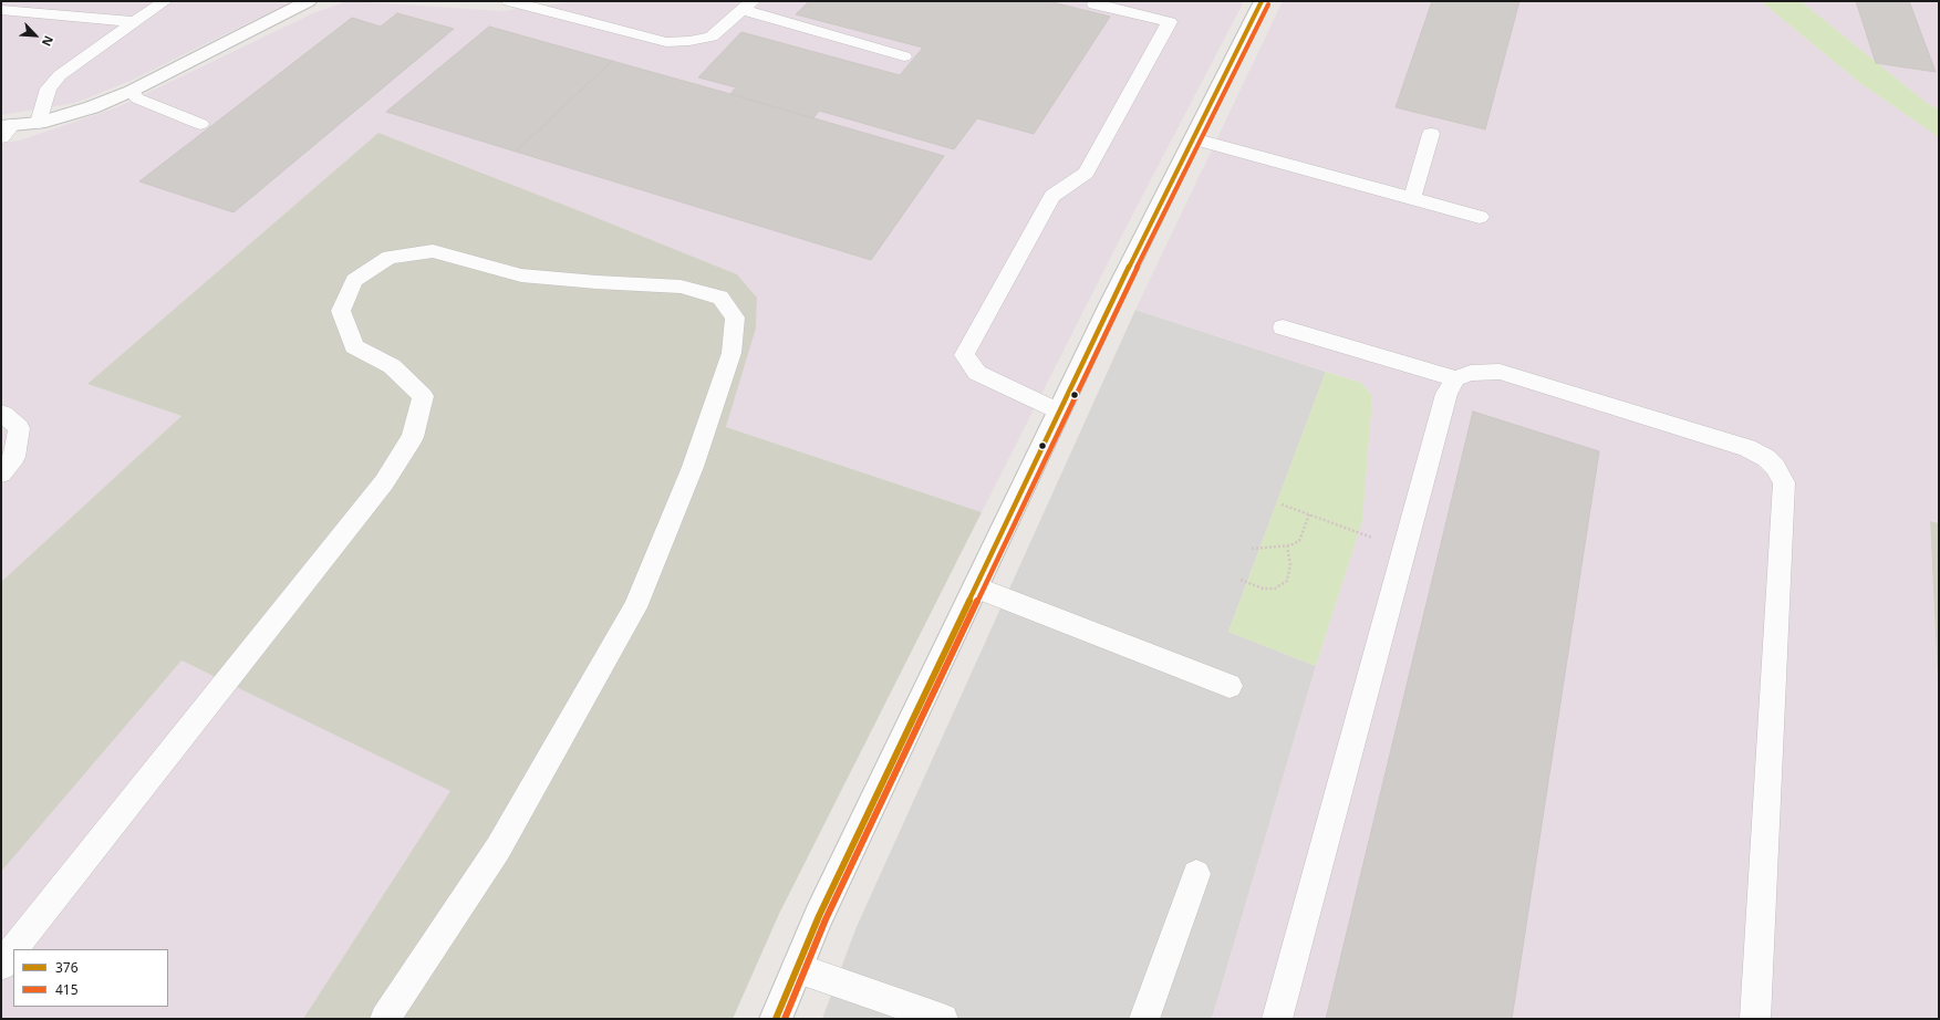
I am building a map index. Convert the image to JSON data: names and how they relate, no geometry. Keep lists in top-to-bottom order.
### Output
{
  "lines": ["transit line 376", "transit line 415"],
  "legend": ["376", "415"],
  "north": "bottom right"
}
